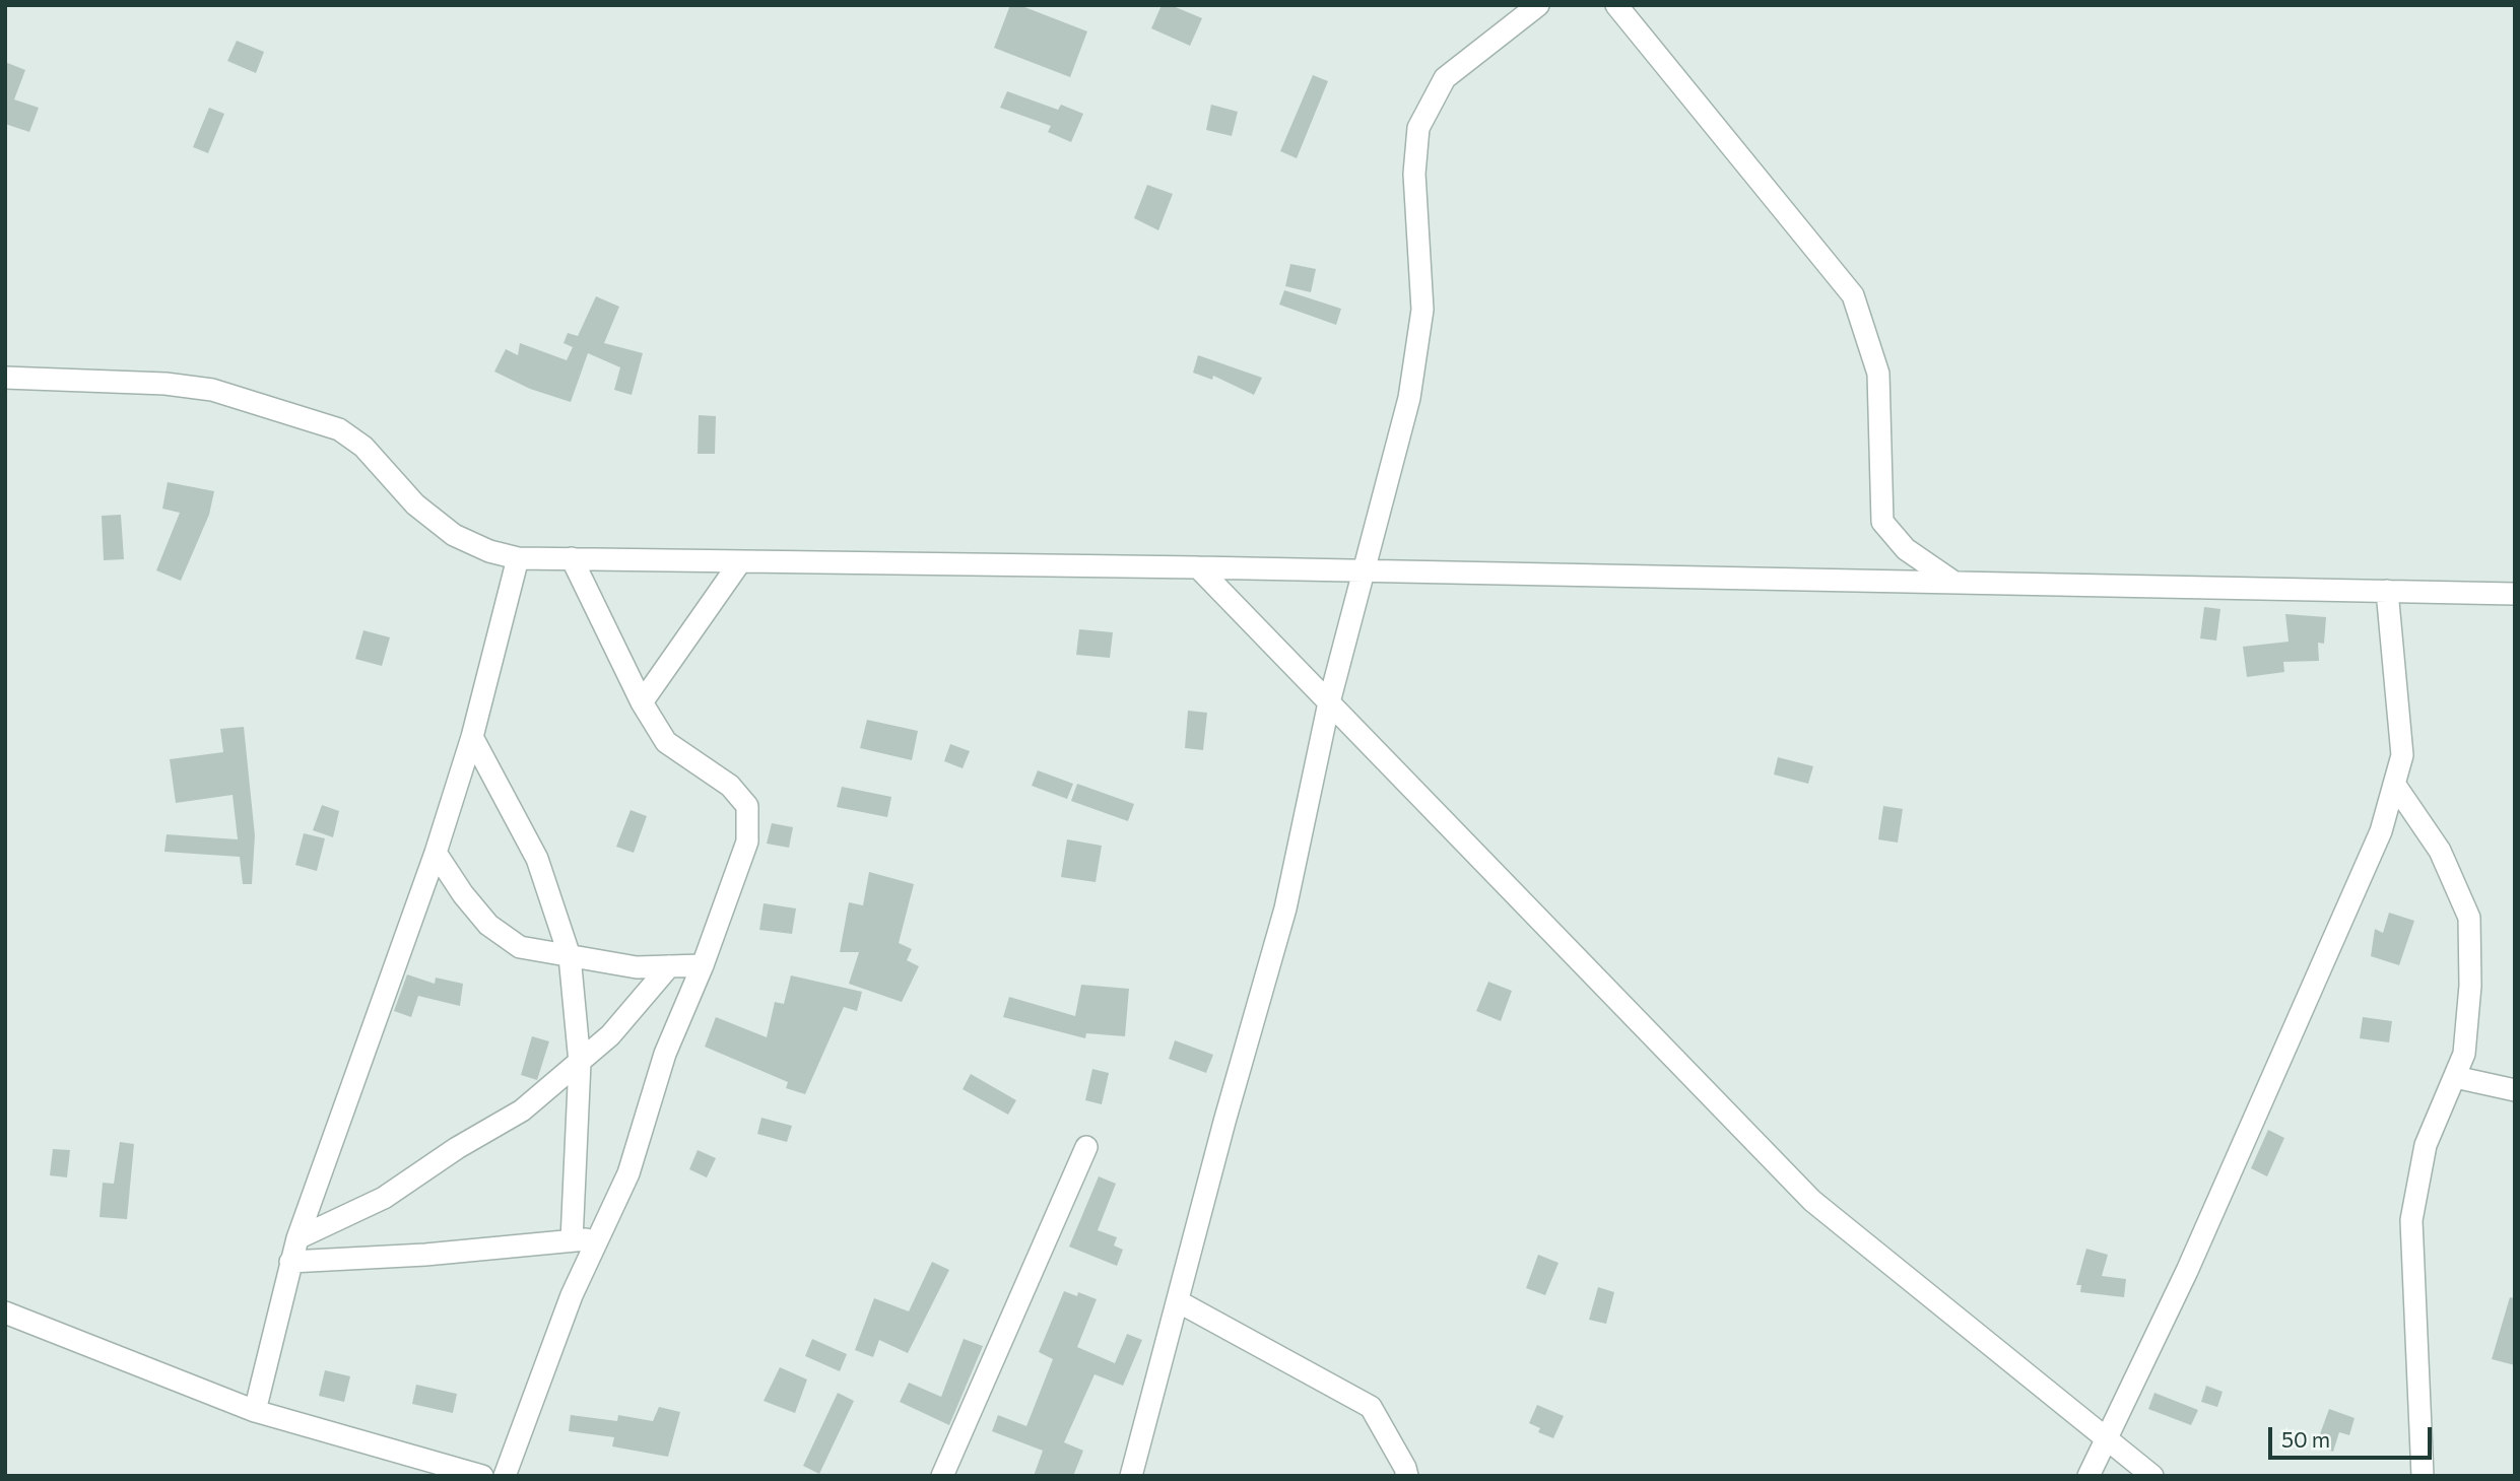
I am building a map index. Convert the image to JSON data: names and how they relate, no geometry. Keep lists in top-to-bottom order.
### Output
{
  "scale_bar": "50 m"
}
